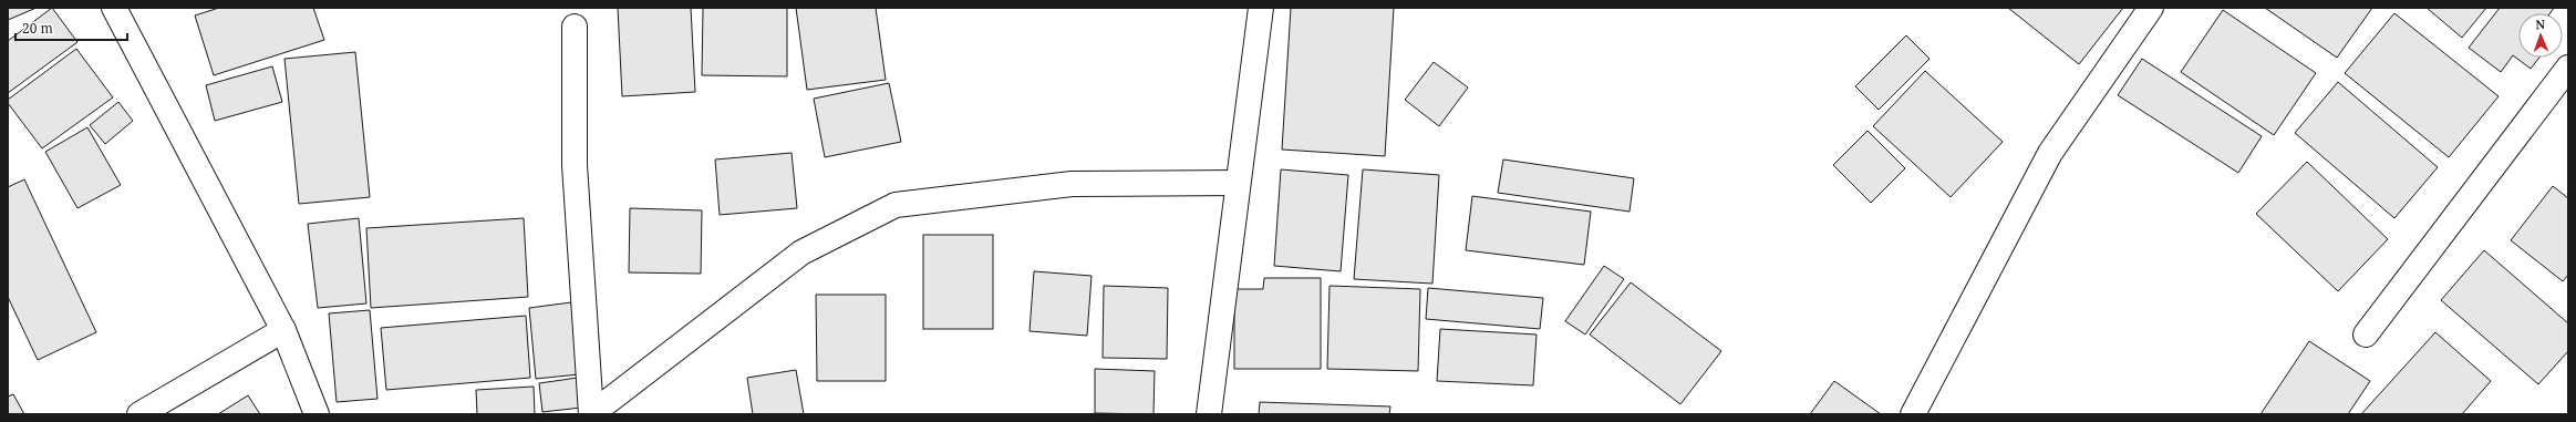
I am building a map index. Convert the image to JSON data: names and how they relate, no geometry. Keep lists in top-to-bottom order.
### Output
{
  "scale_bar": "20 m",
  "north": "top"
}
